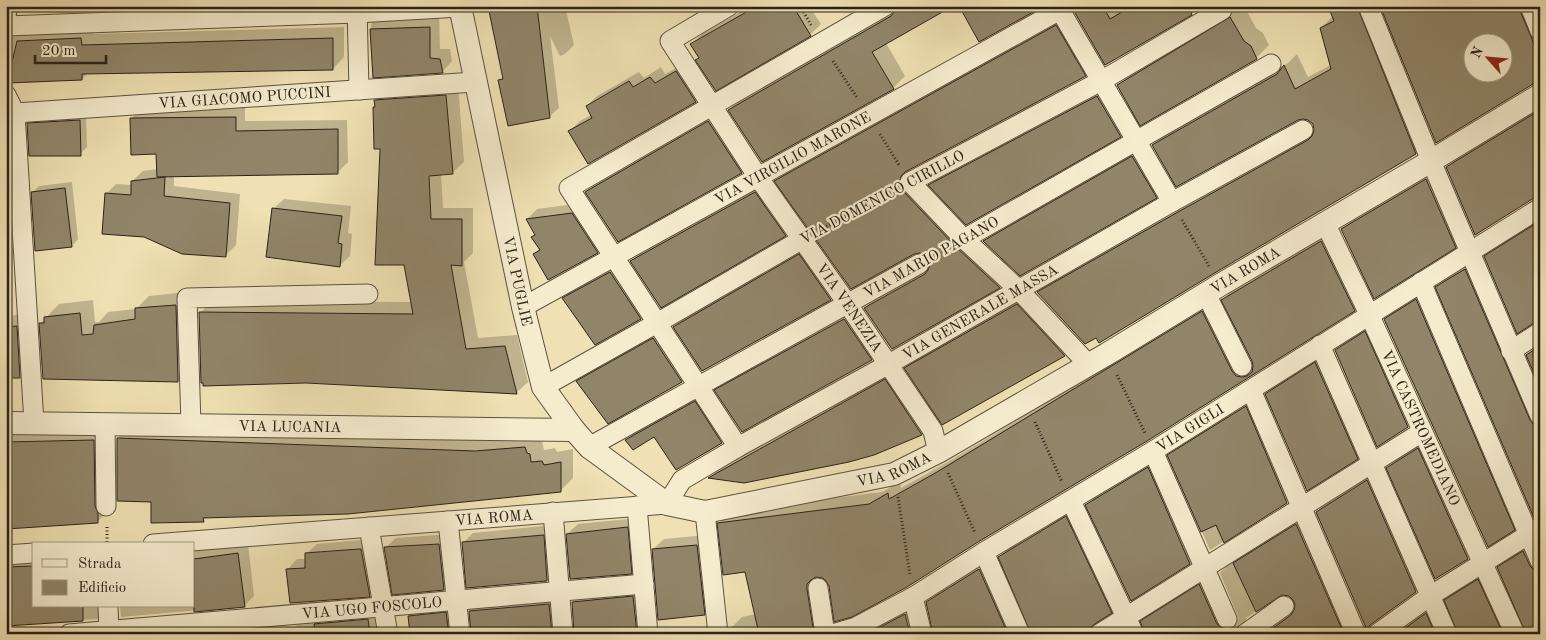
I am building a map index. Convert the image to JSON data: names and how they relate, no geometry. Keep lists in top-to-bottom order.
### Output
{
  "streets": {
    "street": [
      "VIA GIACOMO PUCCINI",
      "VIA VIRGILIO MARONE",
      "VIA DOMENICO CIRILLO",
      "VIA MARIO PAGANO",
      "VIA ROMA",
      "VIA PUGLIE",
      "VIA VENEZIA",
      "VIA GENERALE MASSA",
      "VIA LUCANIA",
      "VIA GIGLI",
      "VIA CASTROMEDIANO",
      "VIA UGO FOSCOLO"
    ]
  },
  "crossings": [
    ["VIA GIACOMO PUCCINI", "VIA PUGLIE"],
    ["VIA VIRGILIO MARONE", "VIA DOMENICO CIRILLO"],
    ["VIA VIRGILIO MARONE", "VIA PUGLIE"],
    ["VIA VIRGILIO MARONE", "VIA VENEZIA"],
    ["VIA DOMENICO CIRILLO", "VIA PUGLIE"],
    ["VIA DOMENICO CIRILLO", "VIA VENEZIA"],
    ["VIA MARIO PAGANO", "VIA PUGLIE"],
    ["VIA MARIO PAGANO", "VIA VENEZIA"],
    ["VIA ROMA", "VIA PUGLIE"],
    ["VIA ROMA", "VIA VENEZIA"],
    ["VIA ROMA", "VIA GENERALE MASSA"],
    ["VIA ROMA", "VIA CASTROMEDIANO"],
    ["VIA PUGLIE", "VIA GENERALE MASSA"],
    ["VIA PUGLIE", "VIA LUCANIA"],
    ["VIA VENEZIA", "VIA GENERALE MASSA"],
    ["VIA GIGLI", "VIA CASTROMEDIANO"]
  ],
  "legend": ["Strada", "Edificio"],
  "scale_bar": "20 m",
  "north": "top left"
}
